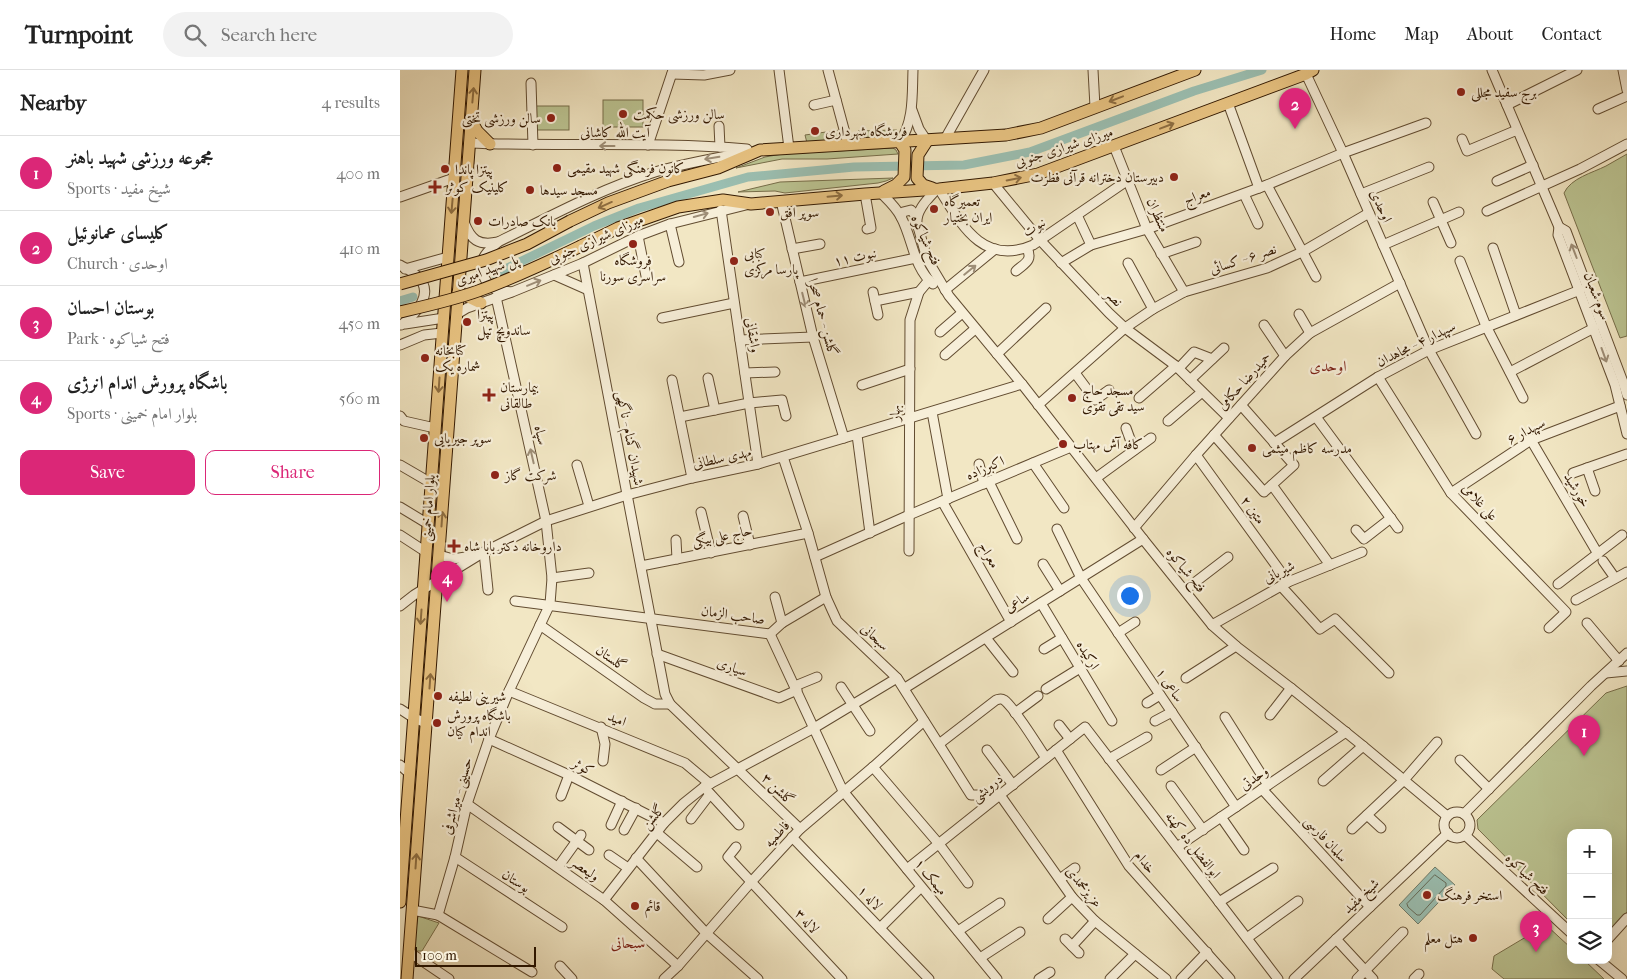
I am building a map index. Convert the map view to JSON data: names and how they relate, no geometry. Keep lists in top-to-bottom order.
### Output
{
  "streets": {
    "main road": ["میرزای شیرازی جنوبی", "پل شهید امیری", "بلوار امام خمینی"],
    "street": [
      "آیت الله کاشانی",
      "معراج",
      "اوحدی",
      "منتظران",
      "نبوت",
      "فتح شیاکوه",
      "نبوت ۱۱",
      "نصر ۶ - کسائی",
      "سوم شعبان",
      "نصر",
      "گلشن - حمام صحرا",
      "واشقانی",
      "سپهدار ۴ - مجاهدان",
      "حمیدرضا حکامی",
      "بهار",
      "سپهدار ۶",
      "سپاه",
      "شهیدان گمنام - ناگهی",
      "مهدی سلطانی",
      "اکبرزاده",
      "خورشید",
      "علی غلامی",
      "متین ۲",
      "حاج علی بیگی",
      "شیربانی",
      "ساعی",
      "صاحب الزمان",
      "سبحانی",
      "ارکیده",
      "گلستان",
      "سیاری",
      "ساعی ۱",
      "امید",
      "کوثر",
      "وحدتی",
      "درویشی",
      "گلشن ۳",
      "حسینی - میراشرفی",
      "گلشن",
      "فاطمیه",
      "سلمان فارسی",
      "ابوالفضل ده کهنه",
      "خدام",
      "ولیعصر",
      "میمک ۱",
      "بوستان",
      "عزیزمحمدی",
      "شیخ مفید",
      "لاله ۱",
      "لاله ۳"
    ]
  },
  "crossings": [
    ["آیت الله کاشانی", "میرزای شیرازی جنوبی"],
    ["آیت الله کاشانی", "بلوار امام خمینی"],
    ["میرزای شیرازی جنوبی", "اوحدی"],
    ["میرزای شیرازی جنوبی", "منتظران"],
    ["میرزای شیرازی جنوبی", "نبوت"],
    ["میرزای شیرازی جنوبی", "فتح شیاکوه"],
    ["میرزای شیرازی جنوبی", "پل شهید امیری"],
    ["میرزای شیرازی جنوبی", "نصر"],
    ["میرزای شیرازی جنوبی", "گلشن - حمام صحرا"],
    ["میرزای شیرازی جنوبی", "واشقانی"],
    ["میرزای شیرازی جنوبی", "سپاه"],
    ["میرزای شیرازی جنوبی", "شهیدان گمنام - ناگهی"],
    ["میرزای شیرازی جنوبی", "بلوار امام خمینی"],
    ["معراج", "اوحدی"],
    ["معراج", "منتظران"],
    ["معراج", "نصر"],
    ["معراج", "مهدی سلطانی"],
    ["معراج", "اکبرزاده"],
    ["معراج", "ساعی"],
    ["اوحدی", "نصر ۶ - کسائی"],
    ["اوحدی", "سپهدار ۴ - مجاهدان"],
    ["اوحدی", "حمیدرضا حکامی"],
    ["منتظران", "نبوت"],
    ["منتظران", "نصر ۶ - کسائی"],
    ["نبوت", "فتح شیاکوه"],
    ["نبوت", "نصر"],
    ["فتح شیاکوه", "نبوت ۱۱"],
    ["فتح شیاکوه", "نصر ۶ - کسائی"],
    ["فتح شیاکوه", "حمیدرضا حکامی"],
    ["فتح شیاکوه", "بهار"],
    ["فتح شیاکوه", "مهدی سلطانی"],
    ["فتح شیاکوه", "اکبرزاده"],
    ["فتح شیاکوه", "شیربانی"],
    ["فتح شیاکوه", "ساعی"],
    ["فتح شیاکوه", "وحدتی"],
    ["فتح شیاکوه", "شیخ مفید"],
    ["نبوت ۱۱", "گلشن - حمام صحرا"],
    ["نصر ۶ - کسائی", "نصر"],
    ["سوم شعبان", "سپهدار ۴ - مجاهدان"],
    ["سوم شعبان", "سپهدار ۶"],
    ["نصر", "حمیدرضا حکامی"],
    ["گلشن - حمام صحرا", "مهدی سلطانی"],
    ["واشقانی", "مهدی سلطانی"],
    ["سپهدار ۴ - مجاهدان", "علی غلامی"],
    ["حمیدرضا حکامی", "متین ۲"],
    ["بهار", "مهدی سلطانی"],
    ["بهار", "اکبرزاده"],
    ["سپهدار ۶", "خورشید"],
    ["سپهدار ۶", "علی غلامی"],
    ["سپاه", "مهدی سلطانی"],
    ["سپاه", "حسینی - میراشرفی"],
    ["شهیدان گمنام - ناگهی", "مهدی سلطانی"],
    ["شهیدان گمنام - ناگهی", "حاج علی بیگی"],
    ["شهیدان گمنام - ناگهی", "صاحب الزمان"],
    ["مهدی سلطانی", "بلوار امام خمینی"],
    ["مهدی سلطانی", "سبحانی"],
    ["مهدی سلطانی", "حسینی - میراشرفی"],
    ["اکبرزاده", "سبحانی"],
    ["متین ۲", "شیربانی"],
    ["حاج علی بیگی", "سبحانی"],
    ["ساعی", "سبحانی"],
    ["ساعی", "ارکیده"],
    ["ساعی", "ساعی ۱"],
    ["صاحب الزمان", "سیاری"],
    ["صاحب الزمان", "حسینی - میراشرفی"],
    ["صاحب الزمان", "گلشن"],
    ["صاحب الزمان", "فاطمیه"],
    ["صاحب الزمان", "میمک ۱"],
    ["سبحانی", "درویشی"],
    ["سبحانی", "گلشن"],
    ["سبحانی", "فاطمیه"],
    ["سبحانی", "عزیزمحمدی"],
    ["گلستان", "حسینی - میراشرفی"],
    ["ساعی ۱", "وحدتی"],
    ["امید", "حسینی - میراشرفی"],
    ["امید", "گلشن"],
    ["کوثر", "حسینی - میراشرفی"],
    ["کوثر", "گلشن"],
    ["وحدتی", "سلمان فارسی"],
    ["وحدتی", "ابوالفضل ده کهنه"],
    ["درویشی", "ابوالفضل ده کهنه"],
    ["درویشی", "خدام"],
    ["درویشی", "میمک ۱"],
    ["درویشی", "عزیزمحمدی"],
    ["گلشن ۳", "گلشن"],
    ["گلشن ۳", "فاطمیه"],
    ["حسینی - میراشرفی", "ولیعصر"],
    ["حسینی - میراشرفی", "بوستان"],
    ["گلشن", "ولیعصر"],
    ["فاطمیه", "ولیعصر"],
    ["فاطمیه", "میمک ۱"],
    ["فاطمیه", "لاله ۱"],
    ["فاطمیه", "لاله ۳"],
    ["سلمان فارسی", "شیخ مفید"]
  ],
  "one_way": ["آیت الله کاشانی", "سپاه"],
  "districts": ["اوحدی", "سبحانی"],
  "places": {
    "other": [
      "برج سفید مجللی",
      "سالن ورزشی حکمت",
      "سالن ورزشی تختی",
      "فروشگاه شهرداری",
      "کانون فرهنگی شهید مقیمی",
      "پیتزا پاندا",
      "دبیرستان دخترانه قرآنی فطرت",
      "مسجد سیدها",
      "تعمیرگاه ایران بختیار",
      "سوپر افق",
      "بانک صادرات",
      "فروشگاه سراسری سورنا",
      "کبابی پارسا مرکزی",
      "پیتزا ساندویچ تپل",
      "کتابخانه شماره یک",
      "مسجد حاج سید تقی تقوی",
      "سوپر جیریایی",
      "کافه آش مهتاب",
      "مدرسه كاظم ميثمى",
      "شرکت گاز",
      "شیرینی لطیفه",
      "باشگاه پرورش اندام کیان",
      "استخر فرهنگ",
      "قائم",
      "هتل معلم"
    ],
    "health": ["کلینیک کوثر", "بیمارستان طالقانی", "داروخانه دکتر بابا شاه"]
  },
  "scale_bar": "100 m",
  "page": {
    "header": "Turnpoint",
    "search": "Search here",
    "nav": [
      "Home",
      "Map",
      "About",
      "Contact"
    ],
    "heading": ["Nearby", "4 results"],
    "pins": [
      "2",
      "4",
      "1",
      "3"
    ],
    "list": [
      {
        "mark": "1",
        "name": "مجموعه ورزشی شهید باهنر",
        "note": "Sports · شیخ مفید",
        "value": "400 m"
      },
      {
        "mark": "2",
        "name": "کلیسای عمانوئیل",
        "note": "Church · اوحدی",
        "value": "410 m"
      },
      {
        "mark": "3",
        "name": "بوستان احسان",
        "note": "Park · فتح شیاکوه",
        "value": "450 m"
      },
      {
        "mark": "4",
        "name": "باشگاه پرورش اندام انرژی",
        "note": "Sports · بلوار امام خمینی",
        "value": "560 m"
      }
    ],
    "buttons": ["Save", "Share"],
    "map_buttons": ["+", "−"],
    "scale": "100 m"
  }
}
